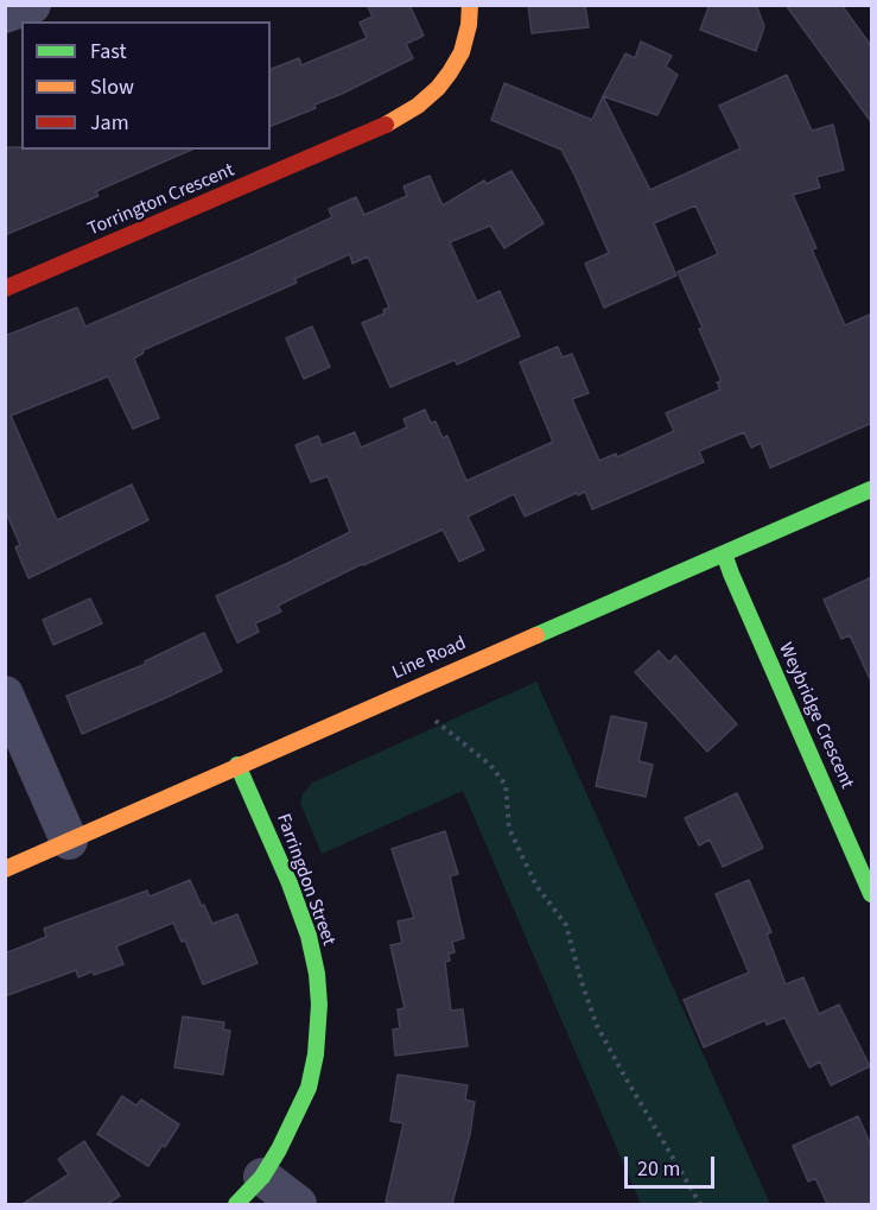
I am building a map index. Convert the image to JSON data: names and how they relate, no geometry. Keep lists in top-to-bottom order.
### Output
{
  "streets": {
    "street": [
      "Torrington Crescent",
      "Line Road",
      "Weybridge Crescent",
      "Farringdon Street"
    ]
  },
  "crossings": [
    ["Line Road", "Weybridge Crescent"],
    ["Line Road", "Farringdon Street"]
  ],
  "legend": ["Fast", "Slow", "Jam"],
  "scale_bar": "20 m"
}
